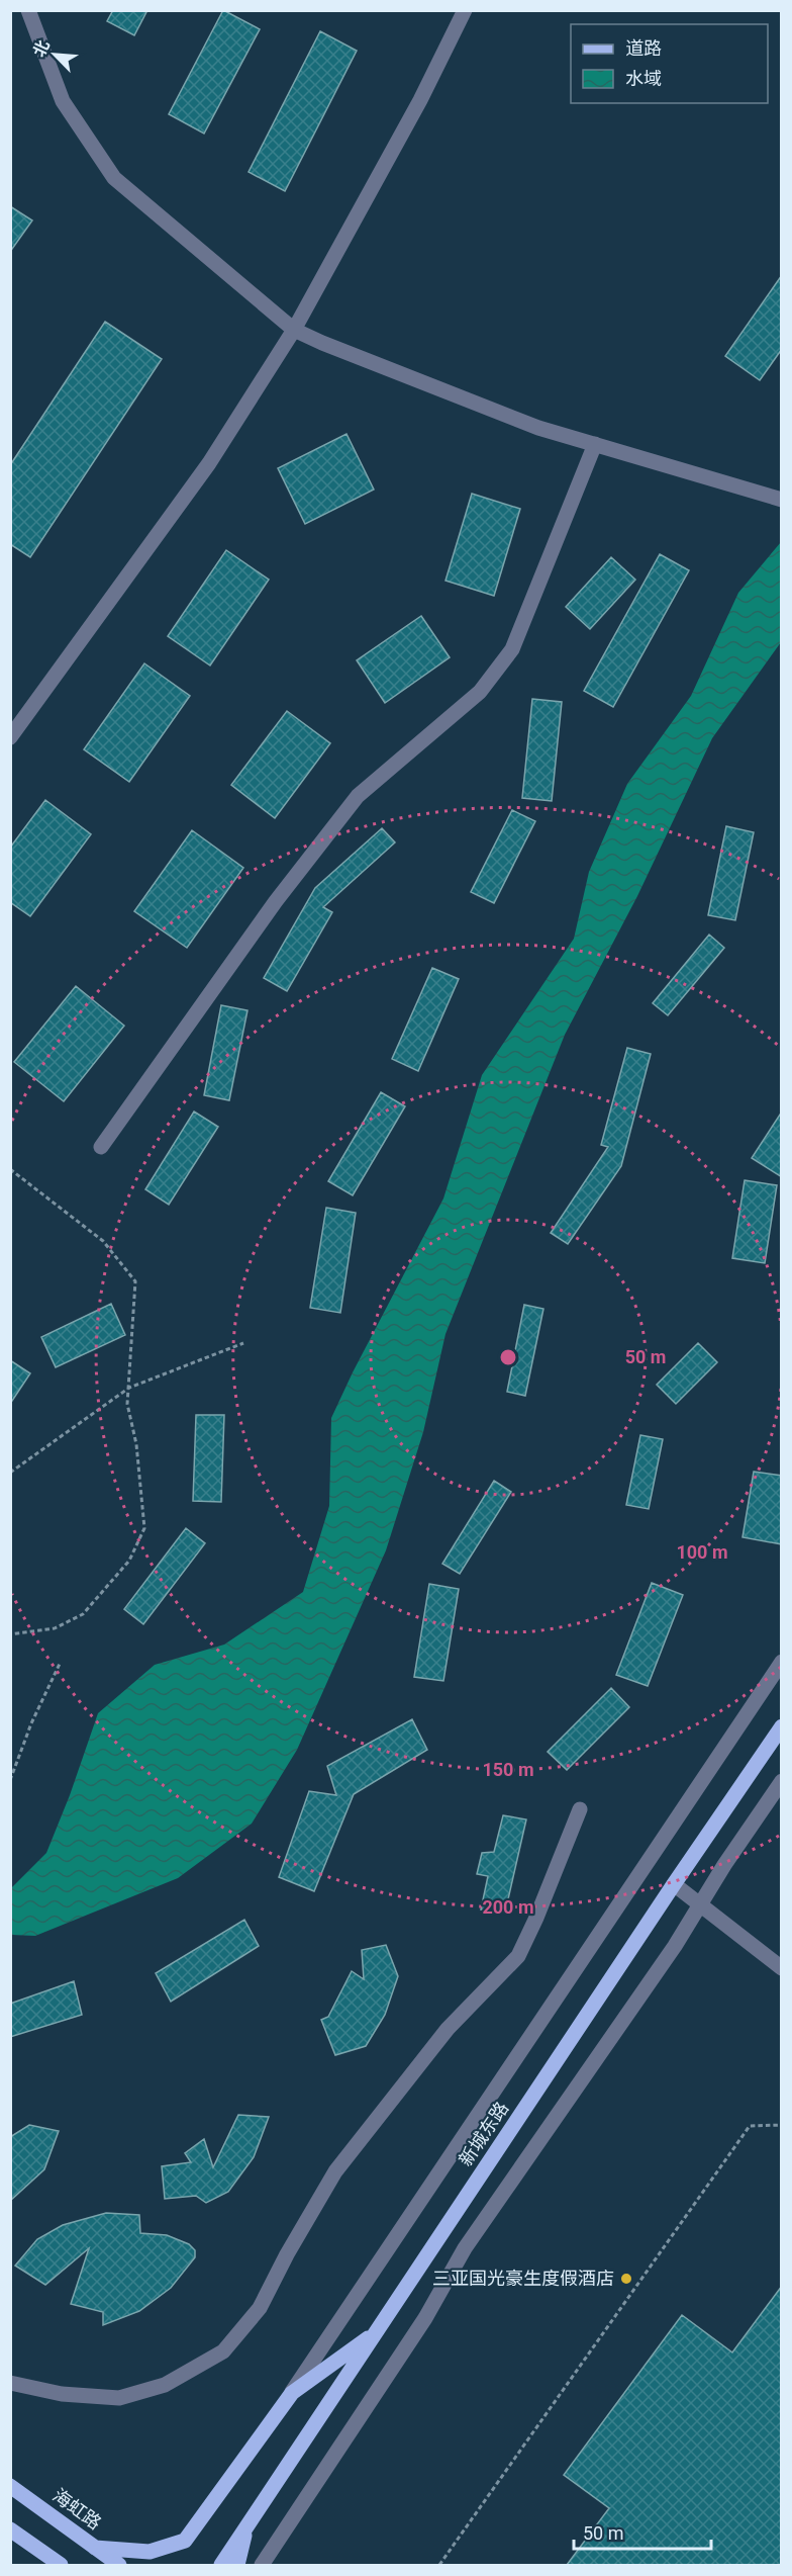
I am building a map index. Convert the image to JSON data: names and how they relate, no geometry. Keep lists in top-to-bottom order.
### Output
{
  "streets": {
    "main road": ["新城东路", "海虹路"]
  },
  "places": ["三亚国光豪生度假酒店"],
  "legend": ["道路", "水域"],
  "scale_bar": "50 m",
  "north": "top left",
  "rings": [
    "50 m",
    "100 m",
    "150 m",
    "200 m"
  ]
}
